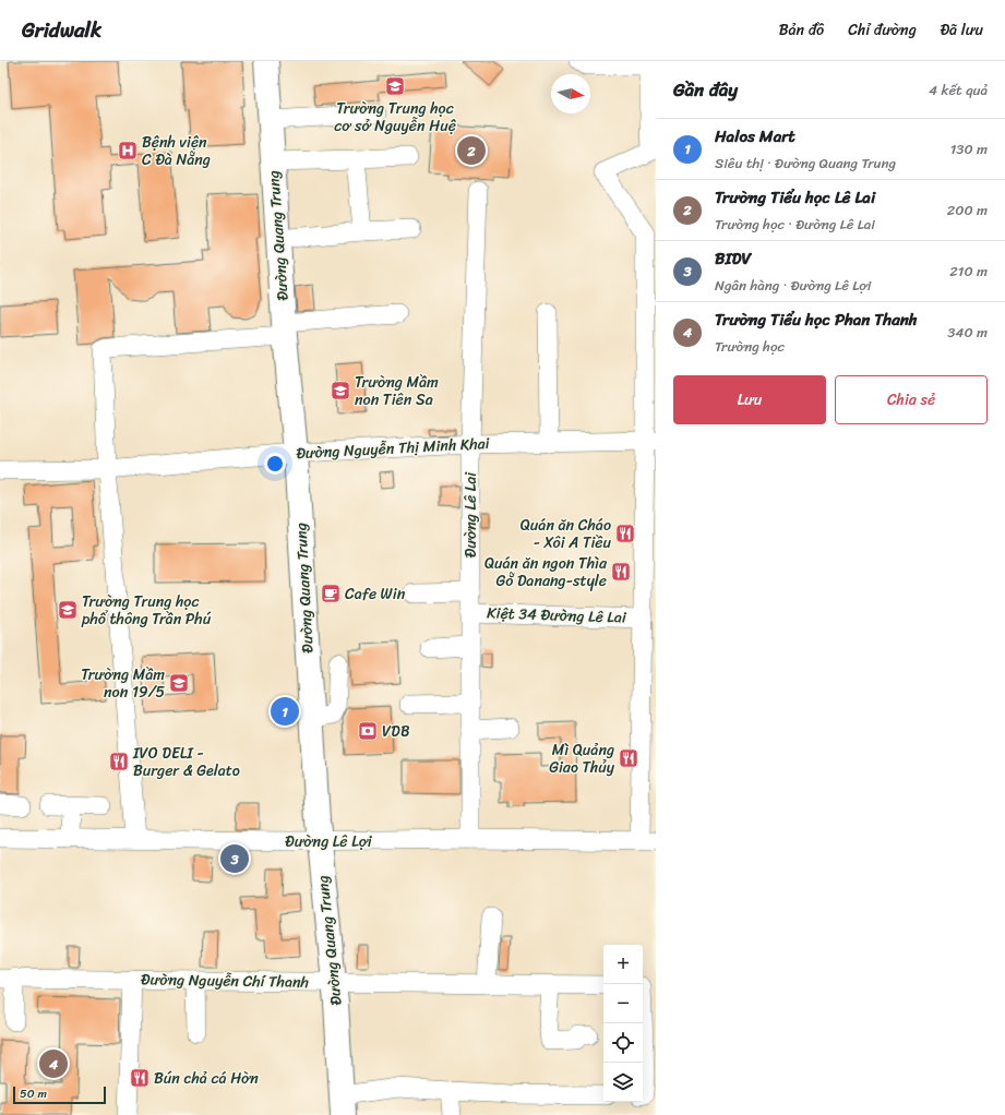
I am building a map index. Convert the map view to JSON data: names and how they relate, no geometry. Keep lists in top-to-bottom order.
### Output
{
  "streets": {
    "main road": ["Đường Quang Trung"],
    "street": [
      "Đường Nguyễn Thị Minh Khai",
      "Đường Lê Lai",
      "Kiệt 34 Đường Lê Lai",
      "Đường Lê Lợi",
      "Đường Nguyễn Chí Thanh"
    ]
  },
  "crossings": [
    ["Đường Quang Trung", "Đường Nguyễn Thị Minh Khai"],
    ["Đường Quang Trung", "Đường Lê Lợi"],
    ["Đường Quang Trung", "Đường Nguyễn Chí Thanh"],
    ["Đường Nguyễn Thị Minh Khai", "Đường Lê Lai"],
    ["Đường Lê Lai", "Kiệt 34 Đường Lê Lai"],
    ["Đường Lê Lai", "Đường Lê Lợi"]
  ],
  "places": {
    "school or university": [
      "Trường Trung học cơ sở Nguyễn Huệ",
      "Trường Mầm non Tiên Sa",
      "Trường Trung học phổ thông Trần Phú",
      "Trường Mầm non 19/5"
    ],
    "hospital": ["Bệnh viện C Đà Nẵng"],
    "restaurant": [
      "Quán ăn Cháo - Xôi A Tiều",
      "Quán ăn ngon Thìa Gỗ Danang-style",
      "Mì Quảng Giao Thủy",
      "IVO DELI - Burger & Gelato",
      "Bún chả cá Hờn"
    ],
    "cafe": ["Cafe Win"],
    "bank": ["VDB"]
  },
  "scale_bar": "50 m",
  "north": "right",
  "page": {
    "header": "Gridwalk",
    "nav": ["Bản đồ", "Chỉ đường", "Đã lưu"],
    "heading": ["Gần đây", "4 kết quả"],
    "list": [
      {
        "mark": "1",
        "name": "Halos Mart",
        "note": "Siêu thị · Đường Quang Trung",
        "value": "130 m"
      },
      {
        "mark": "2",
        "name": "Trường Tiểu học Lê Lai",
        "note": "Trường học · Đường Lê Lai",
        "value": "200 m"
      },
      {
        "mark": "3",
        "name": "BIDV",
        "note": "Ngân hàng · Đường Lê Lợi",
        "value": "210 m"
      },
      {
        "mark": "4",
        "name": "Trường Tiểu học Phan Thanh",
        "note": "Trường học",
        "value": "340 m"
      }
    ],
    "pins": [
      "2",
      "1",
      "3",
      "4"
    ],
    "buttons": ["Lưu", "Chia sẻ"],
    "map_buttons": ["+", "−"],
    "scale": "50 m"
  }
}
